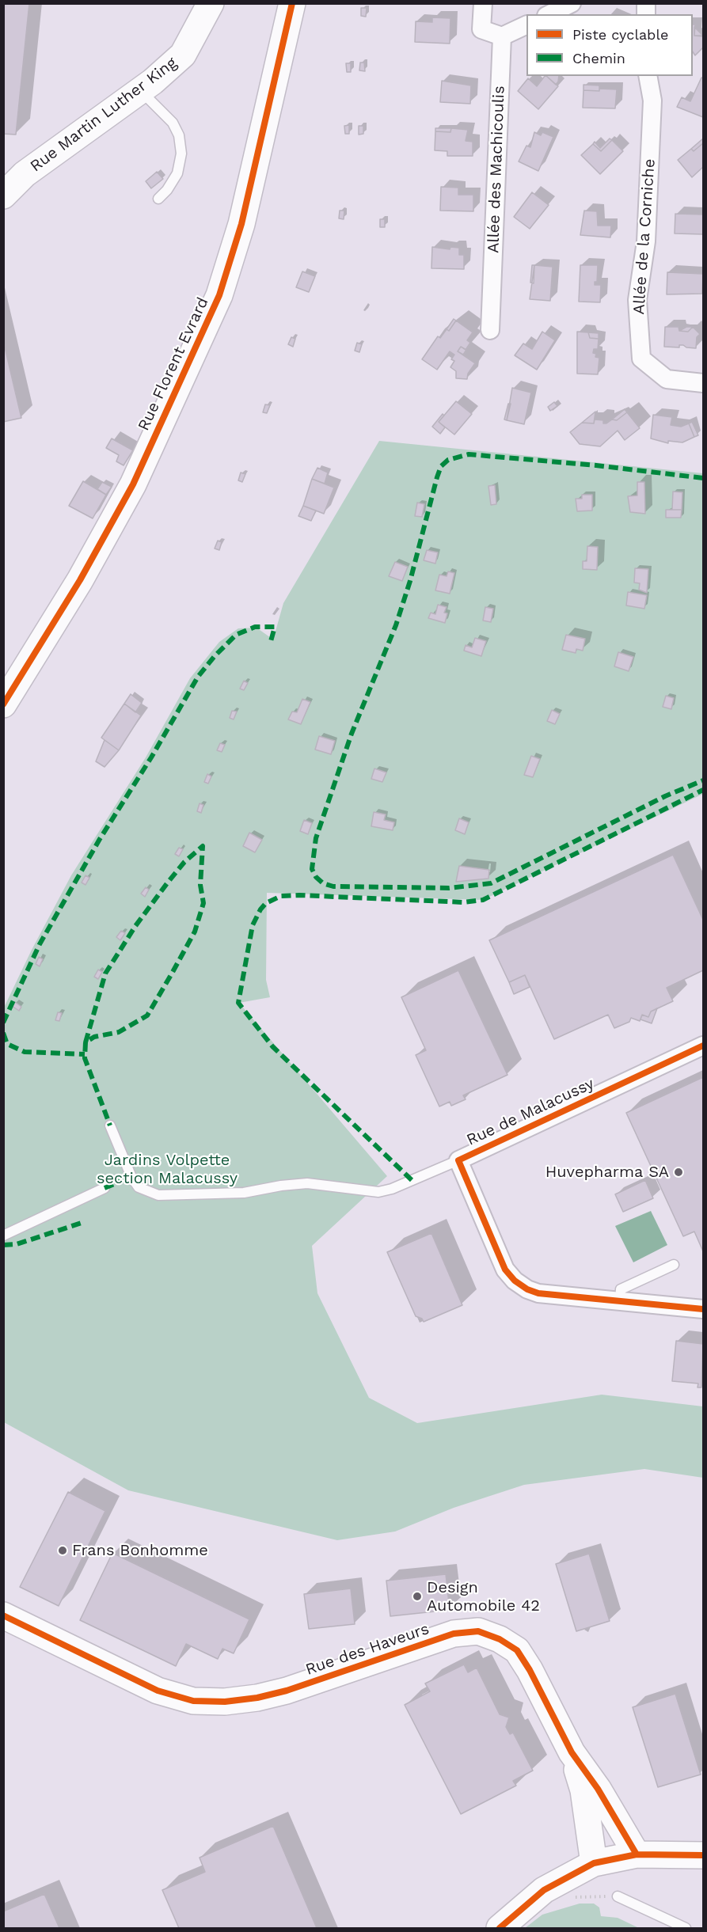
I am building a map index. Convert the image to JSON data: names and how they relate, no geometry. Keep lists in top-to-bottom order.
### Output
{
  "streets": {
    "street": [
      "Rue Martin Luther King",
      "Allée des Machicoulis",
      "Allée de la Corniche",
      "Rue Florent Evrard",
      "Rue de Malacussy",
      "Rue des Haveurs"
    ]
  },
  "parks": ["Jardins Volpette section Malacussy"],
  "places": ["Huvepharma SA", "Frans Bonhomme", "Design Automobile 42"],
  "legend": ["Piste cyclable", "Chemin"]
}
